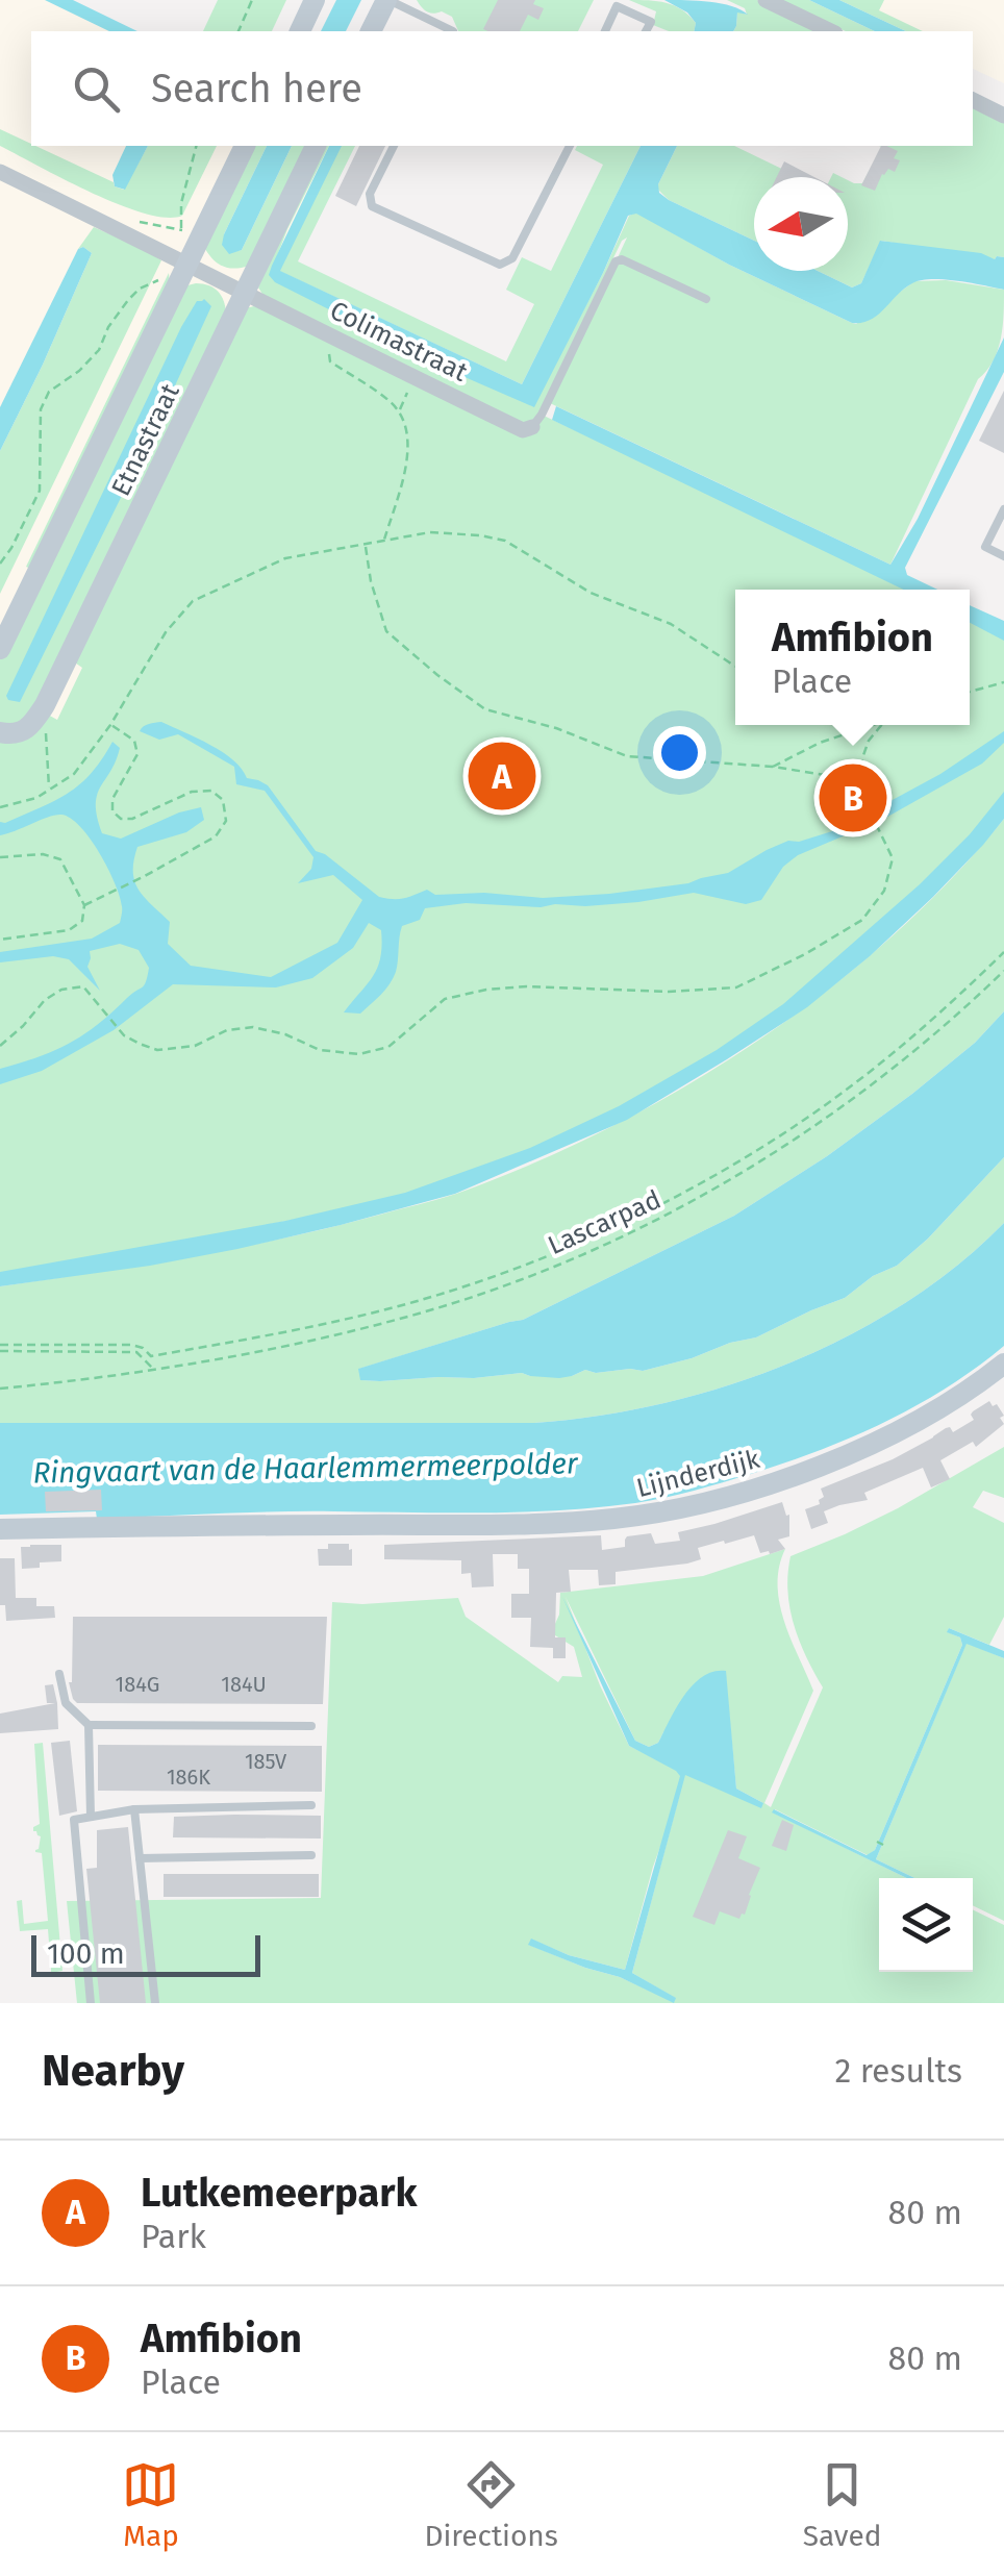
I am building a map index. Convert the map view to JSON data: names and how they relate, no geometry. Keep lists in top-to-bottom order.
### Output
{
  "streets": {
    "street": ["Colimastraat", "Etnastraat", "Lijnderdijk"],
    "path": ["Lascarpad"]
  },
  "crossings": [
    ["Colimastraat", "Etnastraat"]
  ],
  "water": ["Ringvaart van de Haarlemmermeerpolder"],
  "house_numbers": [
    "184G",
    "184U",
    "185V",
    "186K"
  ],
  "scale_bar": "100 m",
  "north": "left",
  "page": {
    "search": "Search here",
    "popup": ["Amfibion", "Place"],
    "pins": ["A", "B"],
    "scale": "100 m",
    "heading": ["Nearby", "2 results"],
    "list": [
      {
        "mark": "A",
        "name": "Lutkemeerpark",
        "note": "Park",
        "value": "80 m"
      },
      {
        "mark": "B",
        "name": "Amfibion",
        "note": "Place",
        "value": "80 m"
      }
    ],
    "nav": ["Map", "Directions", "Saved"]
  }
}
